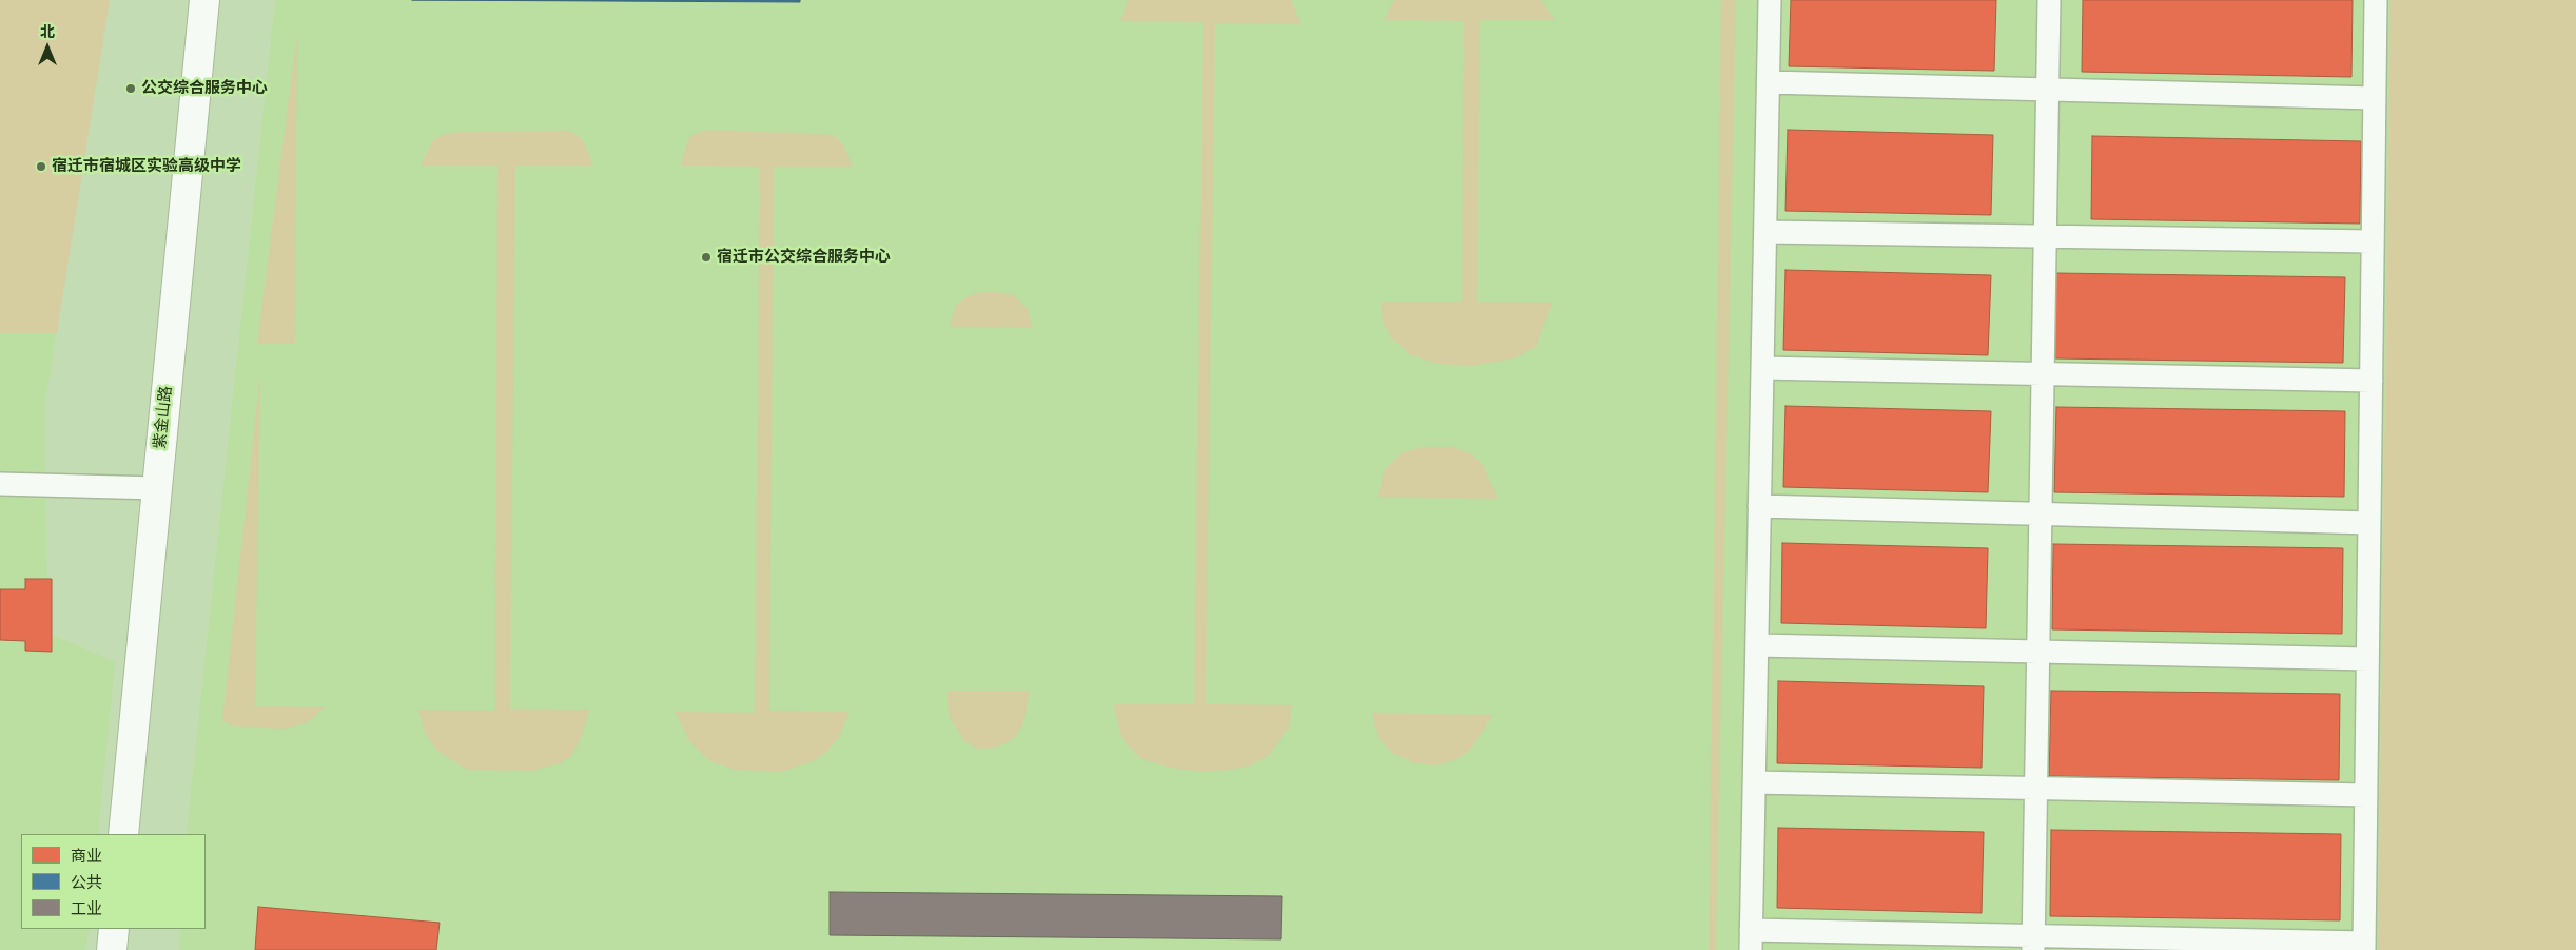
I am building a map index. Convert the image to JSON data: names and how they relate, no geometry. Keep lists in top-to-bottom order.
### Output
{
  "streets": {
    "street": ["紫金山路"]
  },
  "places": ["公交综合服务中心", "宿迁市宿城区实验高级中学", "宿迁市公交综合服务中心"],
  "legend": ["商业", "公共", "工业"],
  "north": "top"
}
